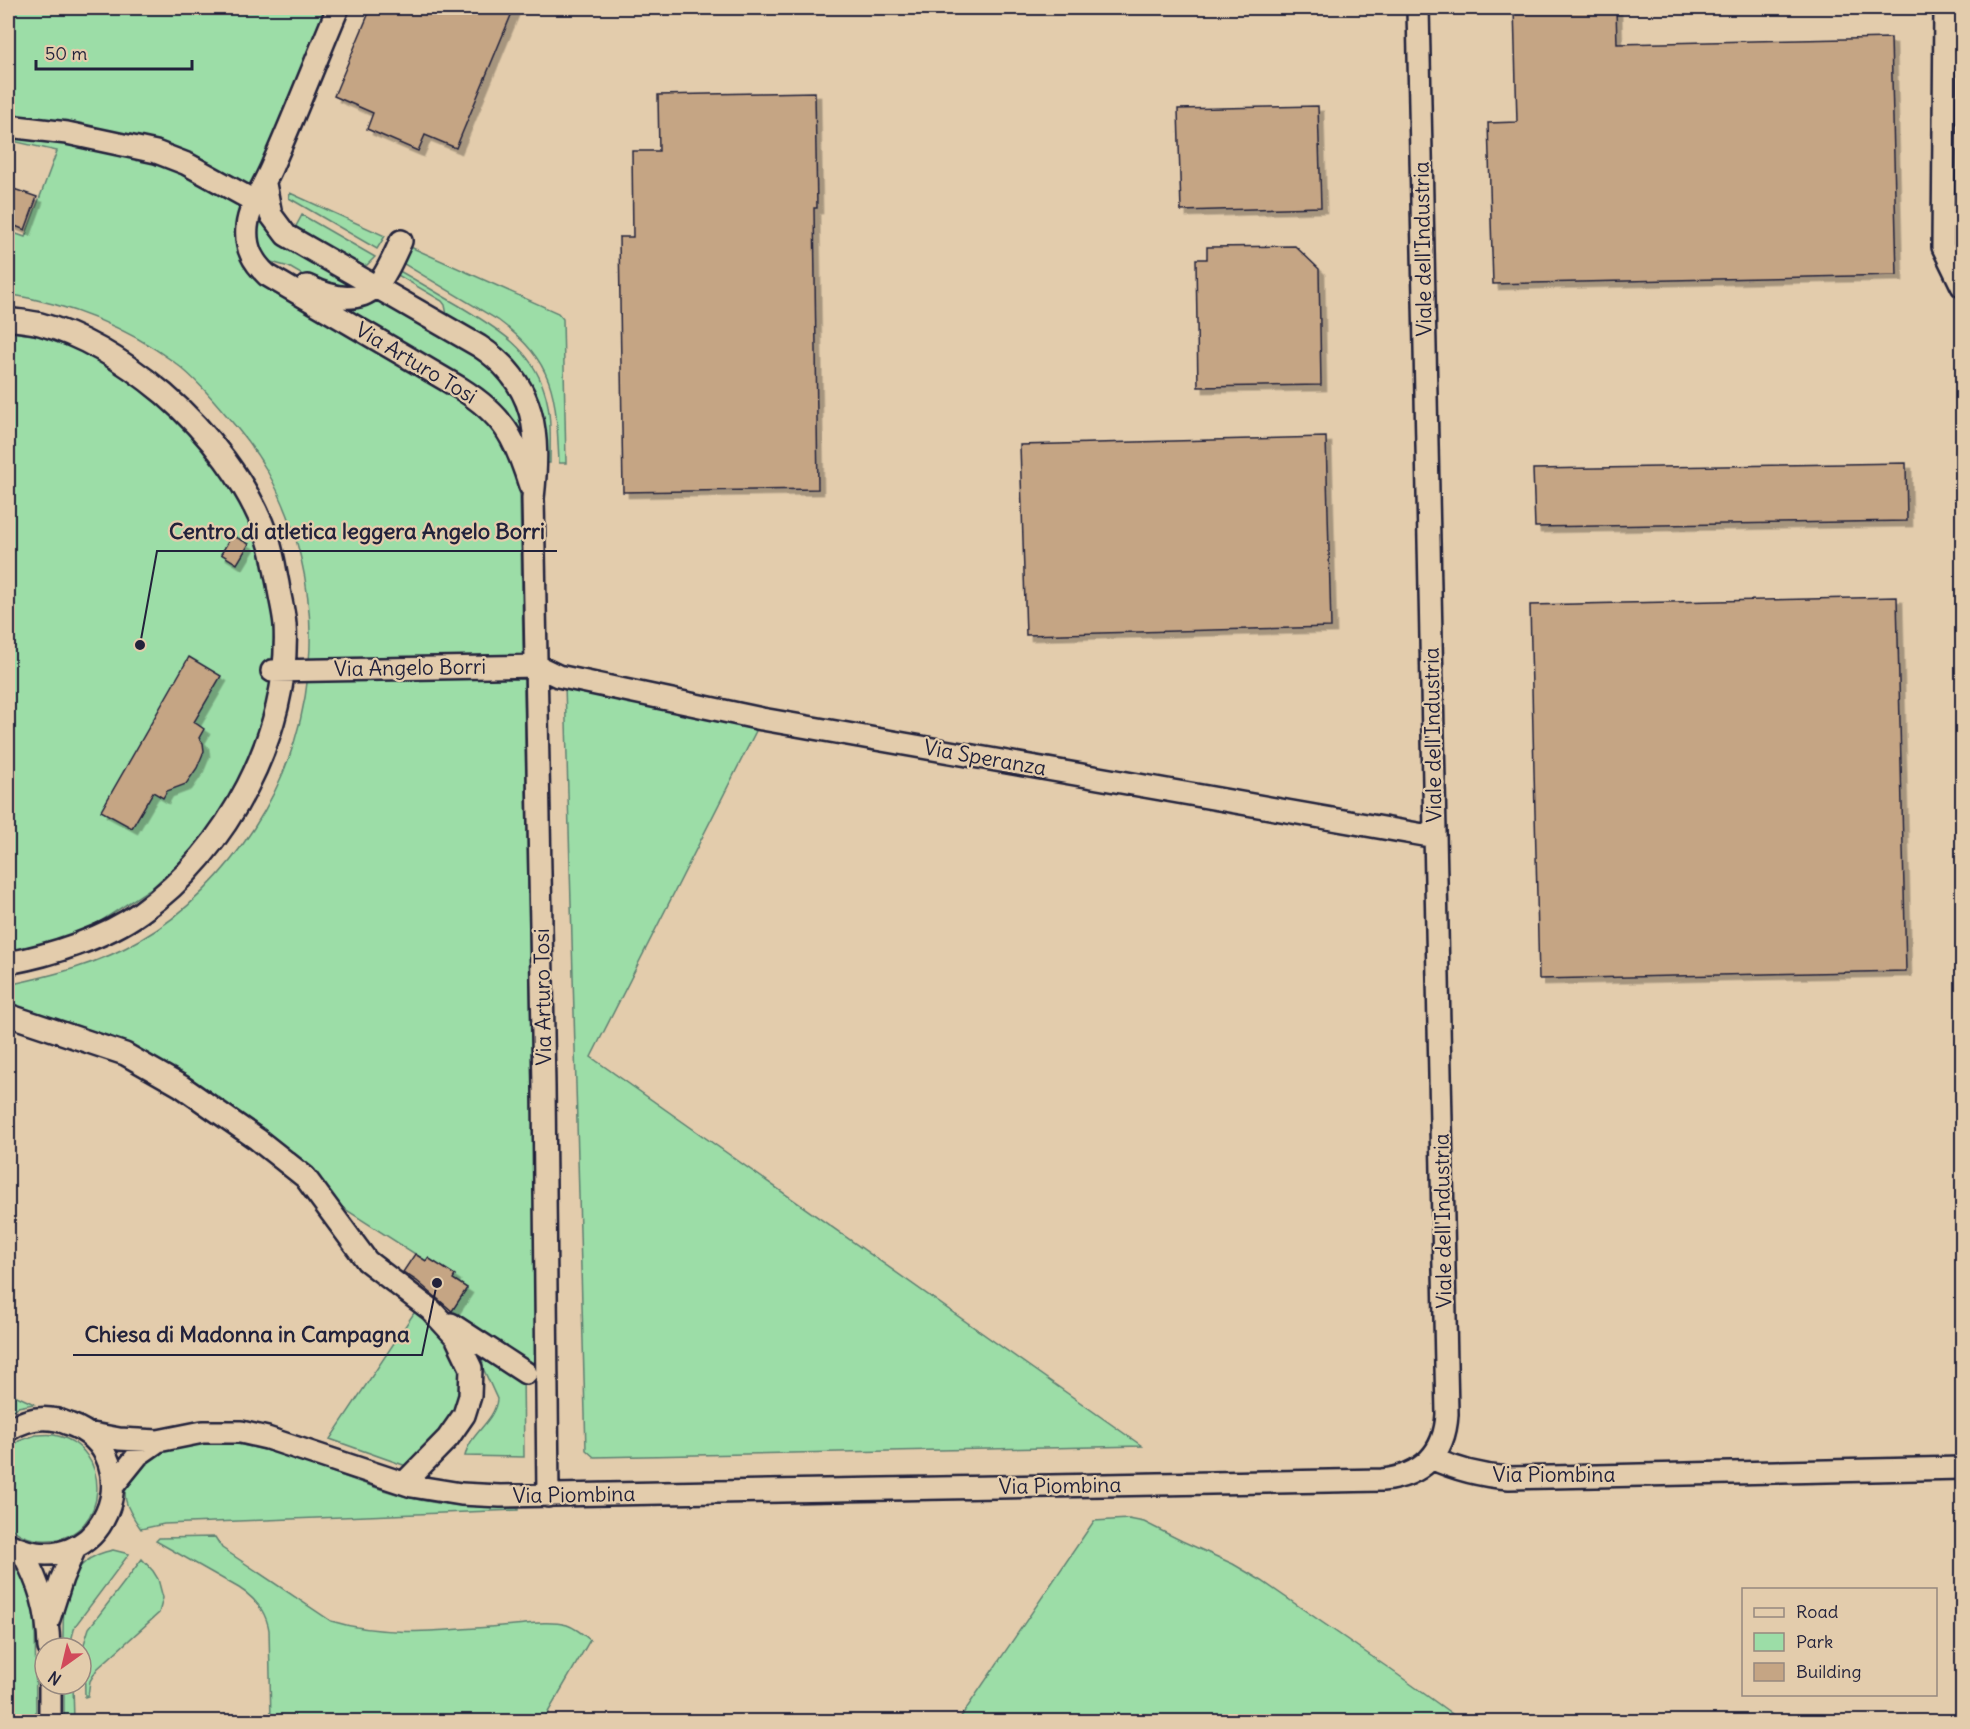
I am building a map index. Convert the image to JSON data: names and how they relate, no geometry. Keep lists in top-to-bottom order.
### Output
{
  "streets": {
    "street": [
      "Viale dell'Industria",
      "Via Arturo Tosi",
      "Via Angelo Borri",
      "Via Speranza",
      "Via Piombina"
    ]
  },
  "crossings": [
    ["Viale dell'Industria", "Via Speranza"],
    ["Viale dell'Industria", "Via Piombina"],
    ["Via Arturo Tosi", "Via Angelo Borri"],
    ["Via Arturo Tosi", "Via Speranza"],
    ["Via Arturo Tosi", "Via Piombina"],
    ["Via Angelo Borri", "Via Speranza"]
  ],
  "places": ["Centro di atletica leggera Angelo Borri", "Chiesa di Madonna in Campagna"],
  "legend": ["Road", "Park", "Building"],
  "scale_bar": "50 m",
  "north": "bottom left"
}
